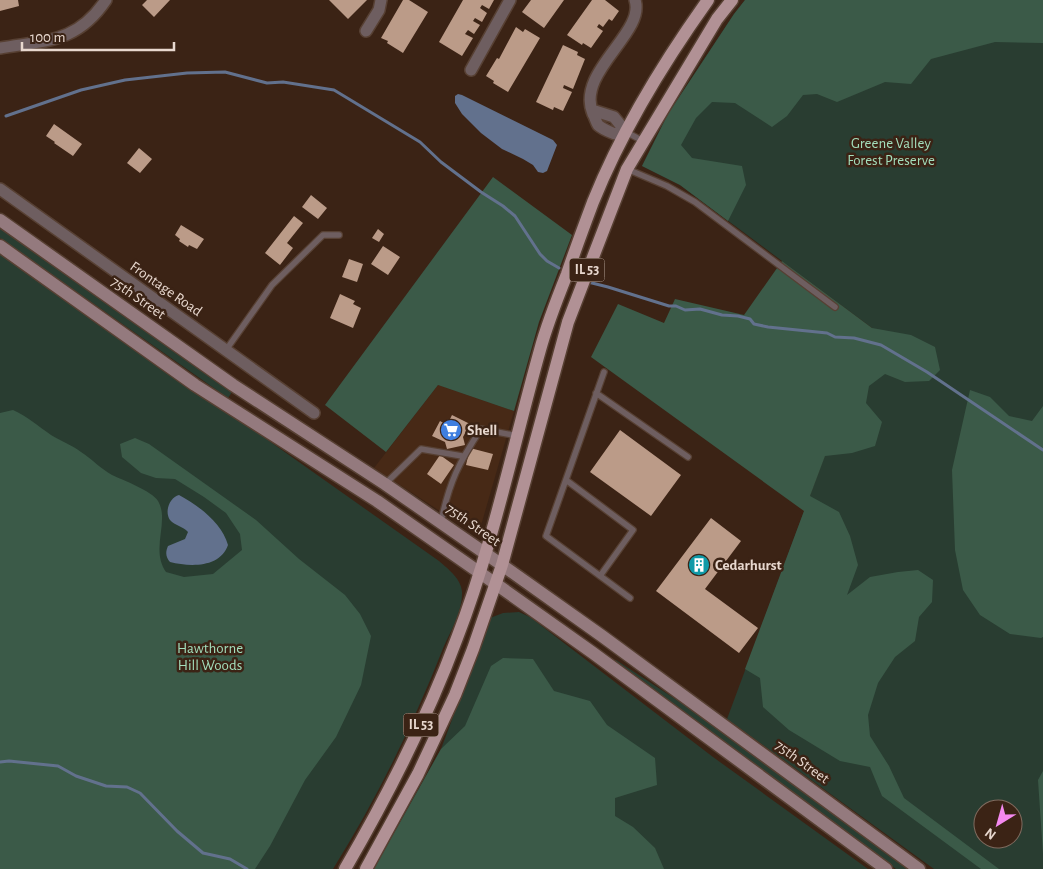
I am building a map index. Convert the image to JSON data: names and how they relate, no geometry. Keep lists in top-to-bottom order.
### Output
{
  "streets": {
    "main road": ["IL 53", "75th Street"],
    "street": ["Frontage Road"]
  },
  "crossings": [
    ["IL 53", "75th Street"]
  ],
  "parks": ["Greene Valley Forest Preserve", "Hawthorne Hill Woods"],
  "places": {
    "supermarket": ["Shell"],
    "building": ["Cedarhurst"]
  },
  "scale_bar": "100 m",
  "north": "bottom left"
}
